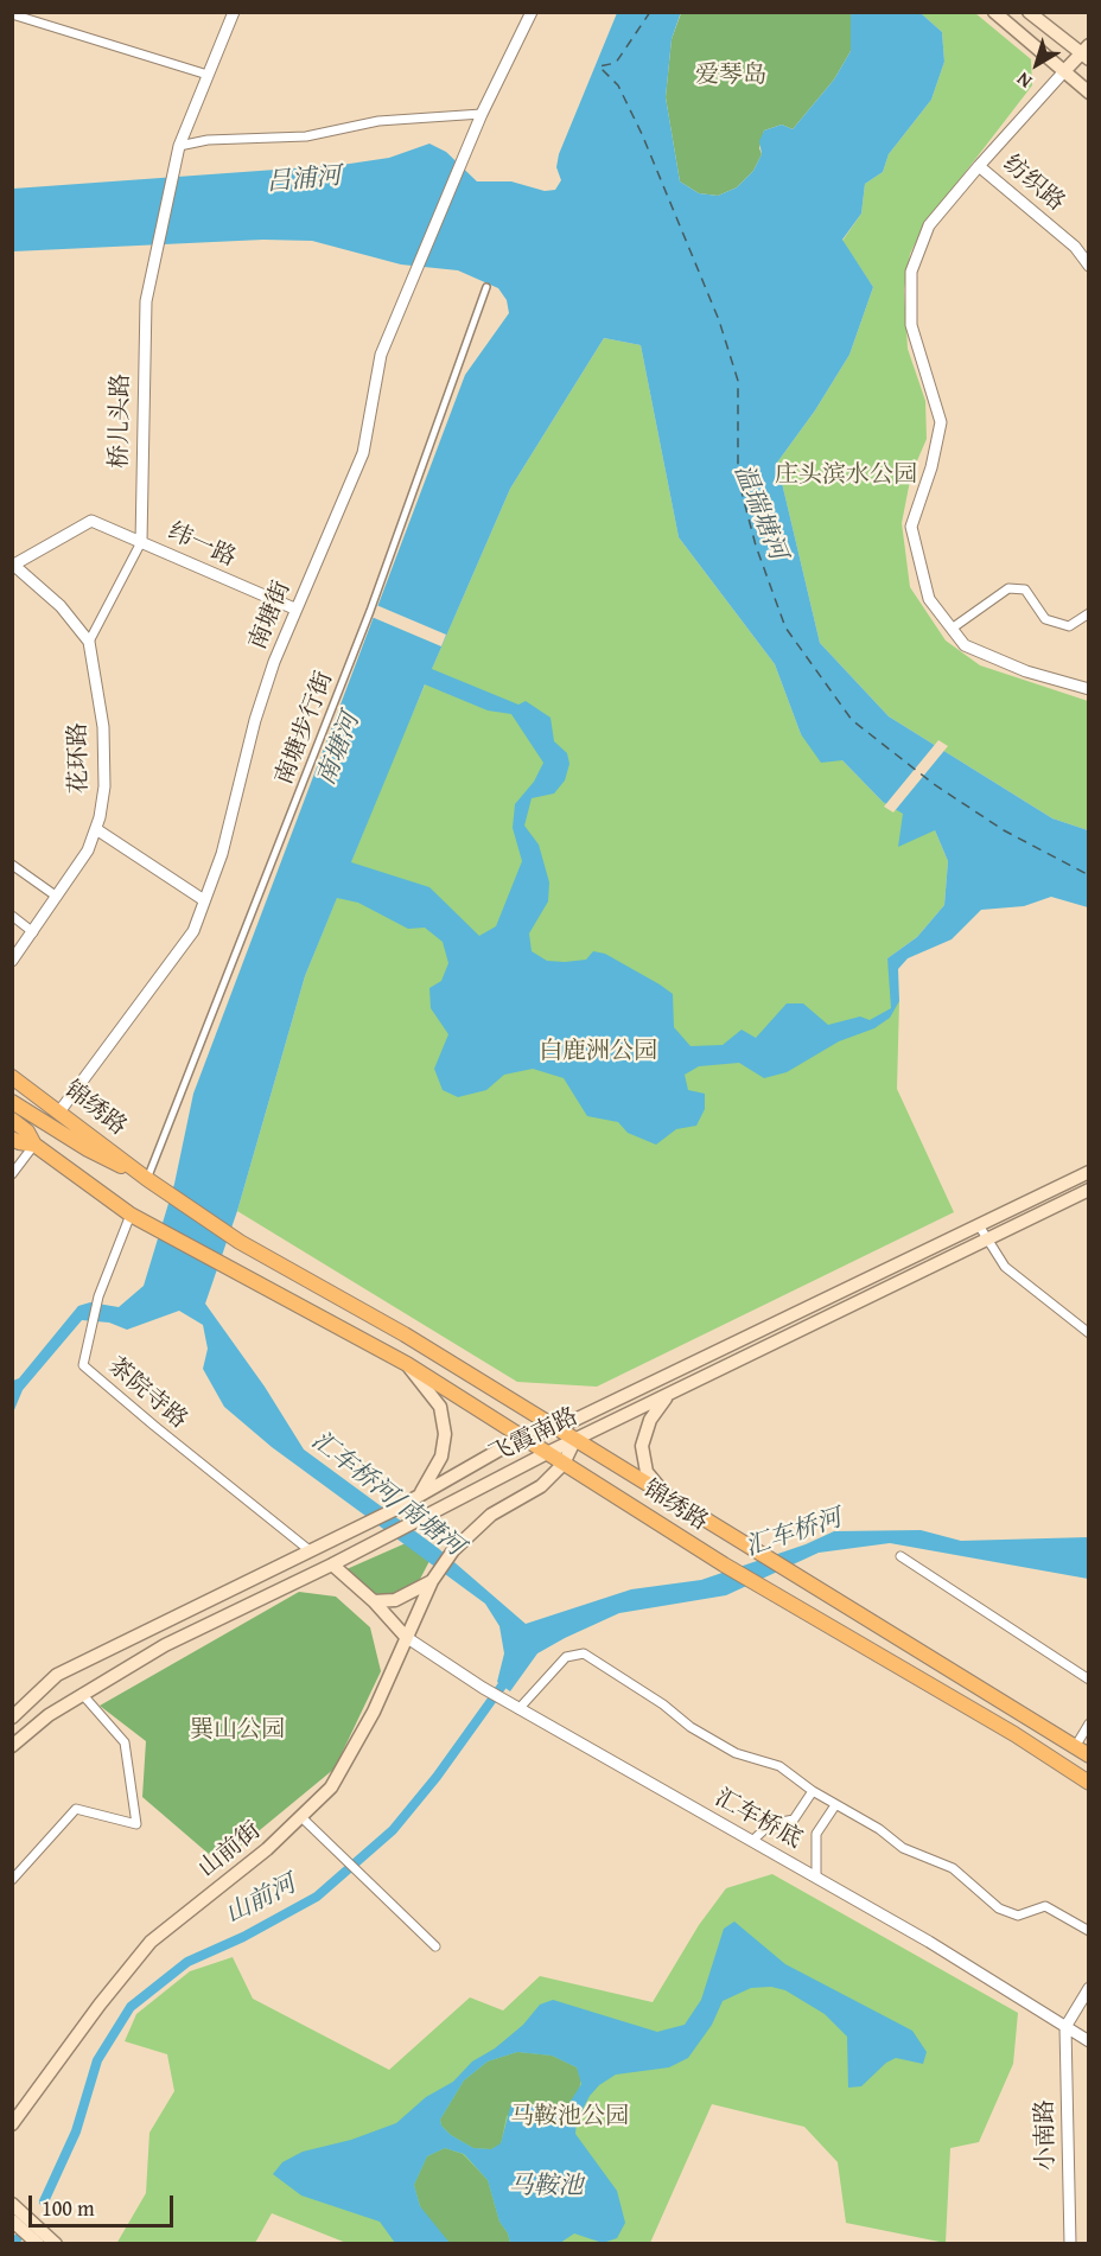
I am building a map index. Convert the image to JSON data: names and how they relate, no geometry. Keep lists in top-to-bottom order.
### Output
{
  "streets": {
    "main road": ["锦绣路", "飞霞南路", "山前街"],
    "street": [
      "纺织路",
      "桥儿头路",
      "纬一路",
      "南塘街",
      "南塘步行街",
      "花环路",
      "茶院寺路",
      "汇车桥底",
      "小南路"
    ]
  },
  "crossings": [
    ["桥儿头路", "纬一路"],
    ["纬一路", "南塘街"],
    ["纬一路", "花环路"],
    ["南塘街", "锦绣路"],
    ["南塘步行街", "锦绣路"],
    ["锦绣路", "茶院寺路"],
    ["锦绣路", "飞霞南路"],
    ["锦绣路", "山前街"],
    ["茶院寺路", "飞霞南路"],
    ["飞霞南路", "山前街"],
    ["汇车桥底", "山前街"],
    ["汇车桥底", "小南路"]
  ],
  "water": [
    "吕浦河",
    "温瑞塘河",
    "南塘河",
    "汇车桥河/南塘河",
    "汇车桥河",
    "山前河",
    "马鞍池"
  ],
  "parks": [
    "爱琴岛",
    "庄头滨水公园",
    "白鹿洲公园",
    "巽山公园",
    "马鞍池公园"
  ],
  "scale_bar": "100 m",
  "north": "bottom left"
}
